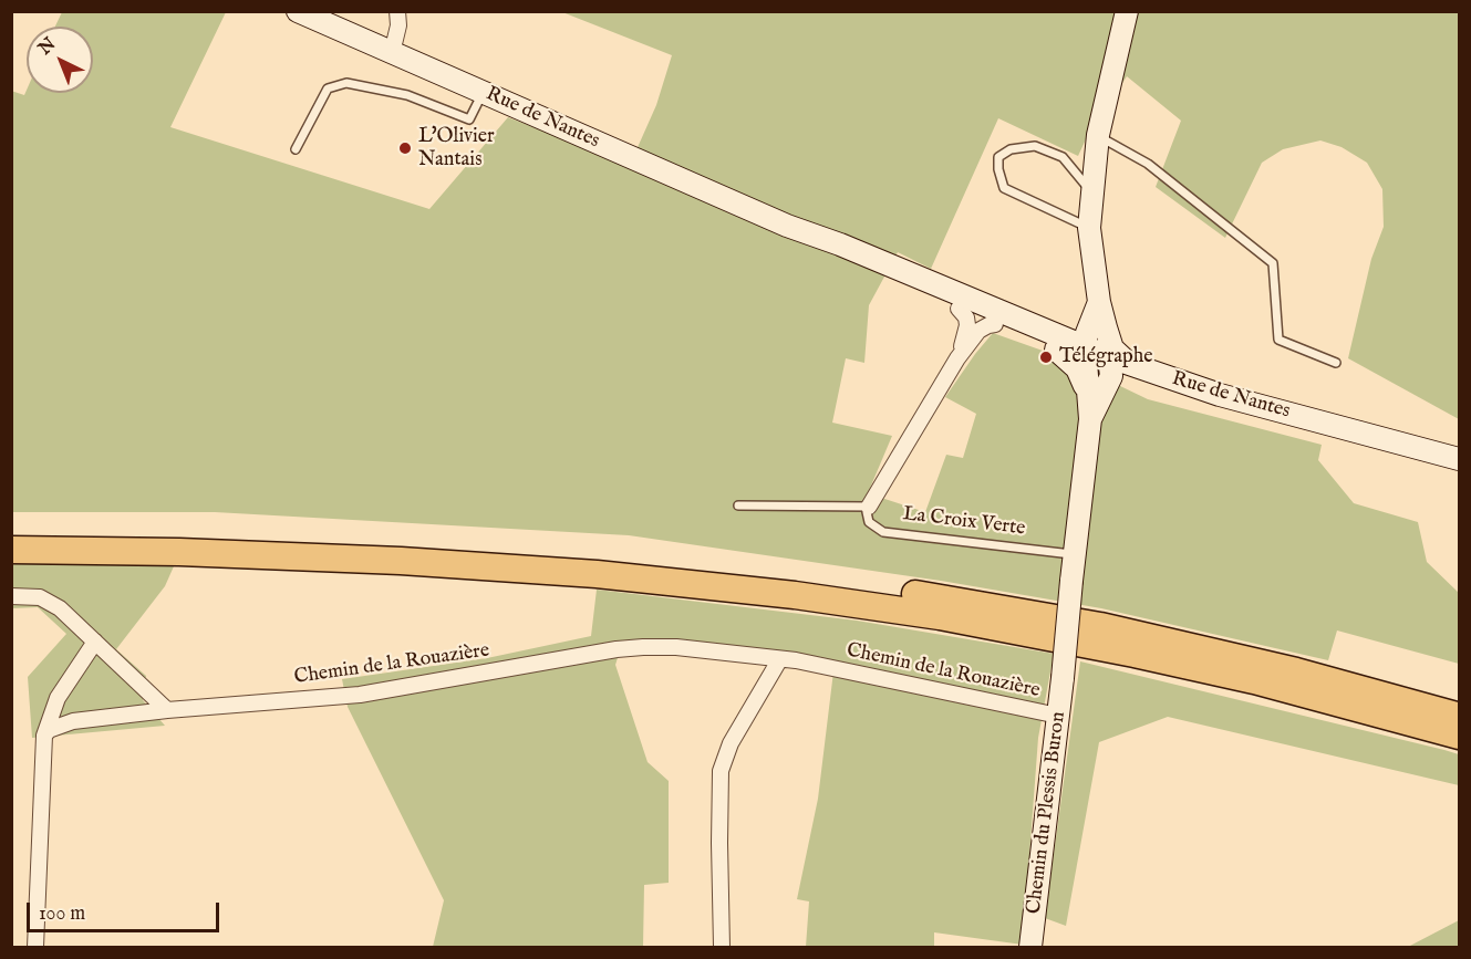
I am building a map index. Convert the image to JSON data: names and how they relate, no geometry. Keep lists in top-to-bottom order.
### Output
{
  "streets": {
    "main road": ["Rue de Nantes", "Chemin du Plessis Buron"],
    "street": ["Chemin de la Rouazière"],
    "lane": ["La Croix Verte"]
  },
  "crossings": [
    ["La Croix Verte", "Chemin du Plessis Buron"],
    ["Chemin de la Rouazière", "Chemin du Plessis Buron"]
  ],
  "places": ["L'Olivier Nantais", "Télégraphe"],
  "scale_bar": "100 m",
  "north": "top left"
}
